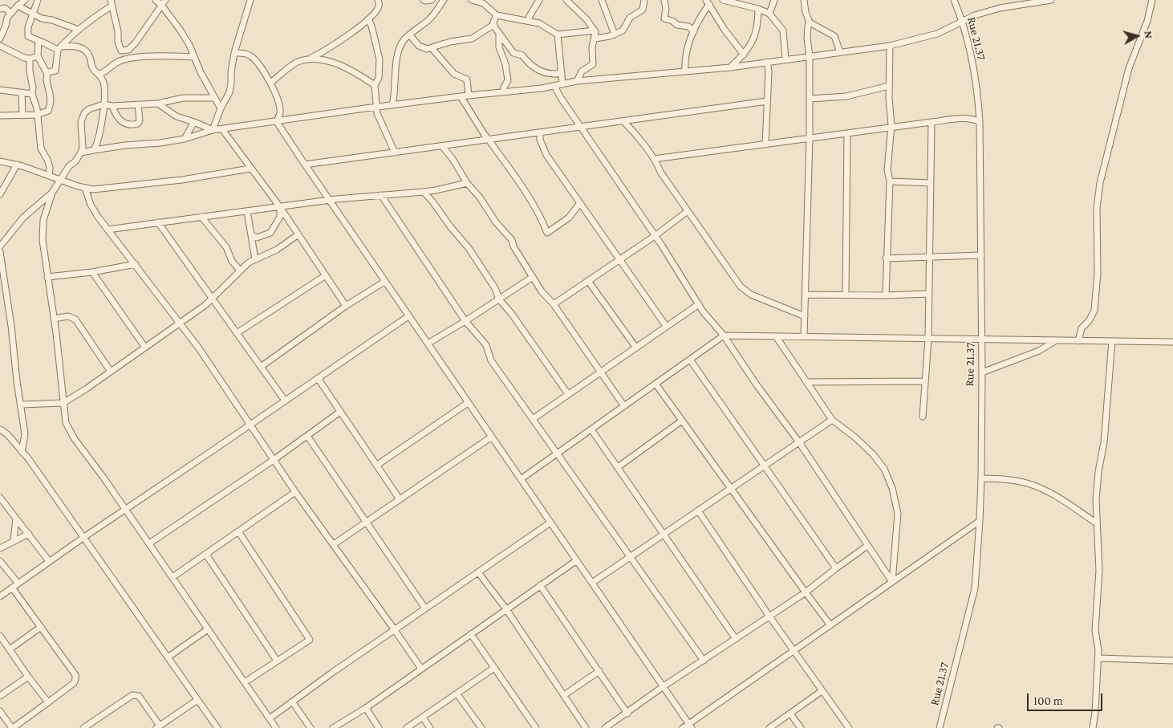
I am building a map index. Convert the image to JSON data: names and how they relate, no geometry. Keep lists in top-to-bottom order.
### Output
{
  "streets": {
    "street": ["Rue 21.37"]
  },
  "scale_bar": "100 m",
  "north": "right"
}
